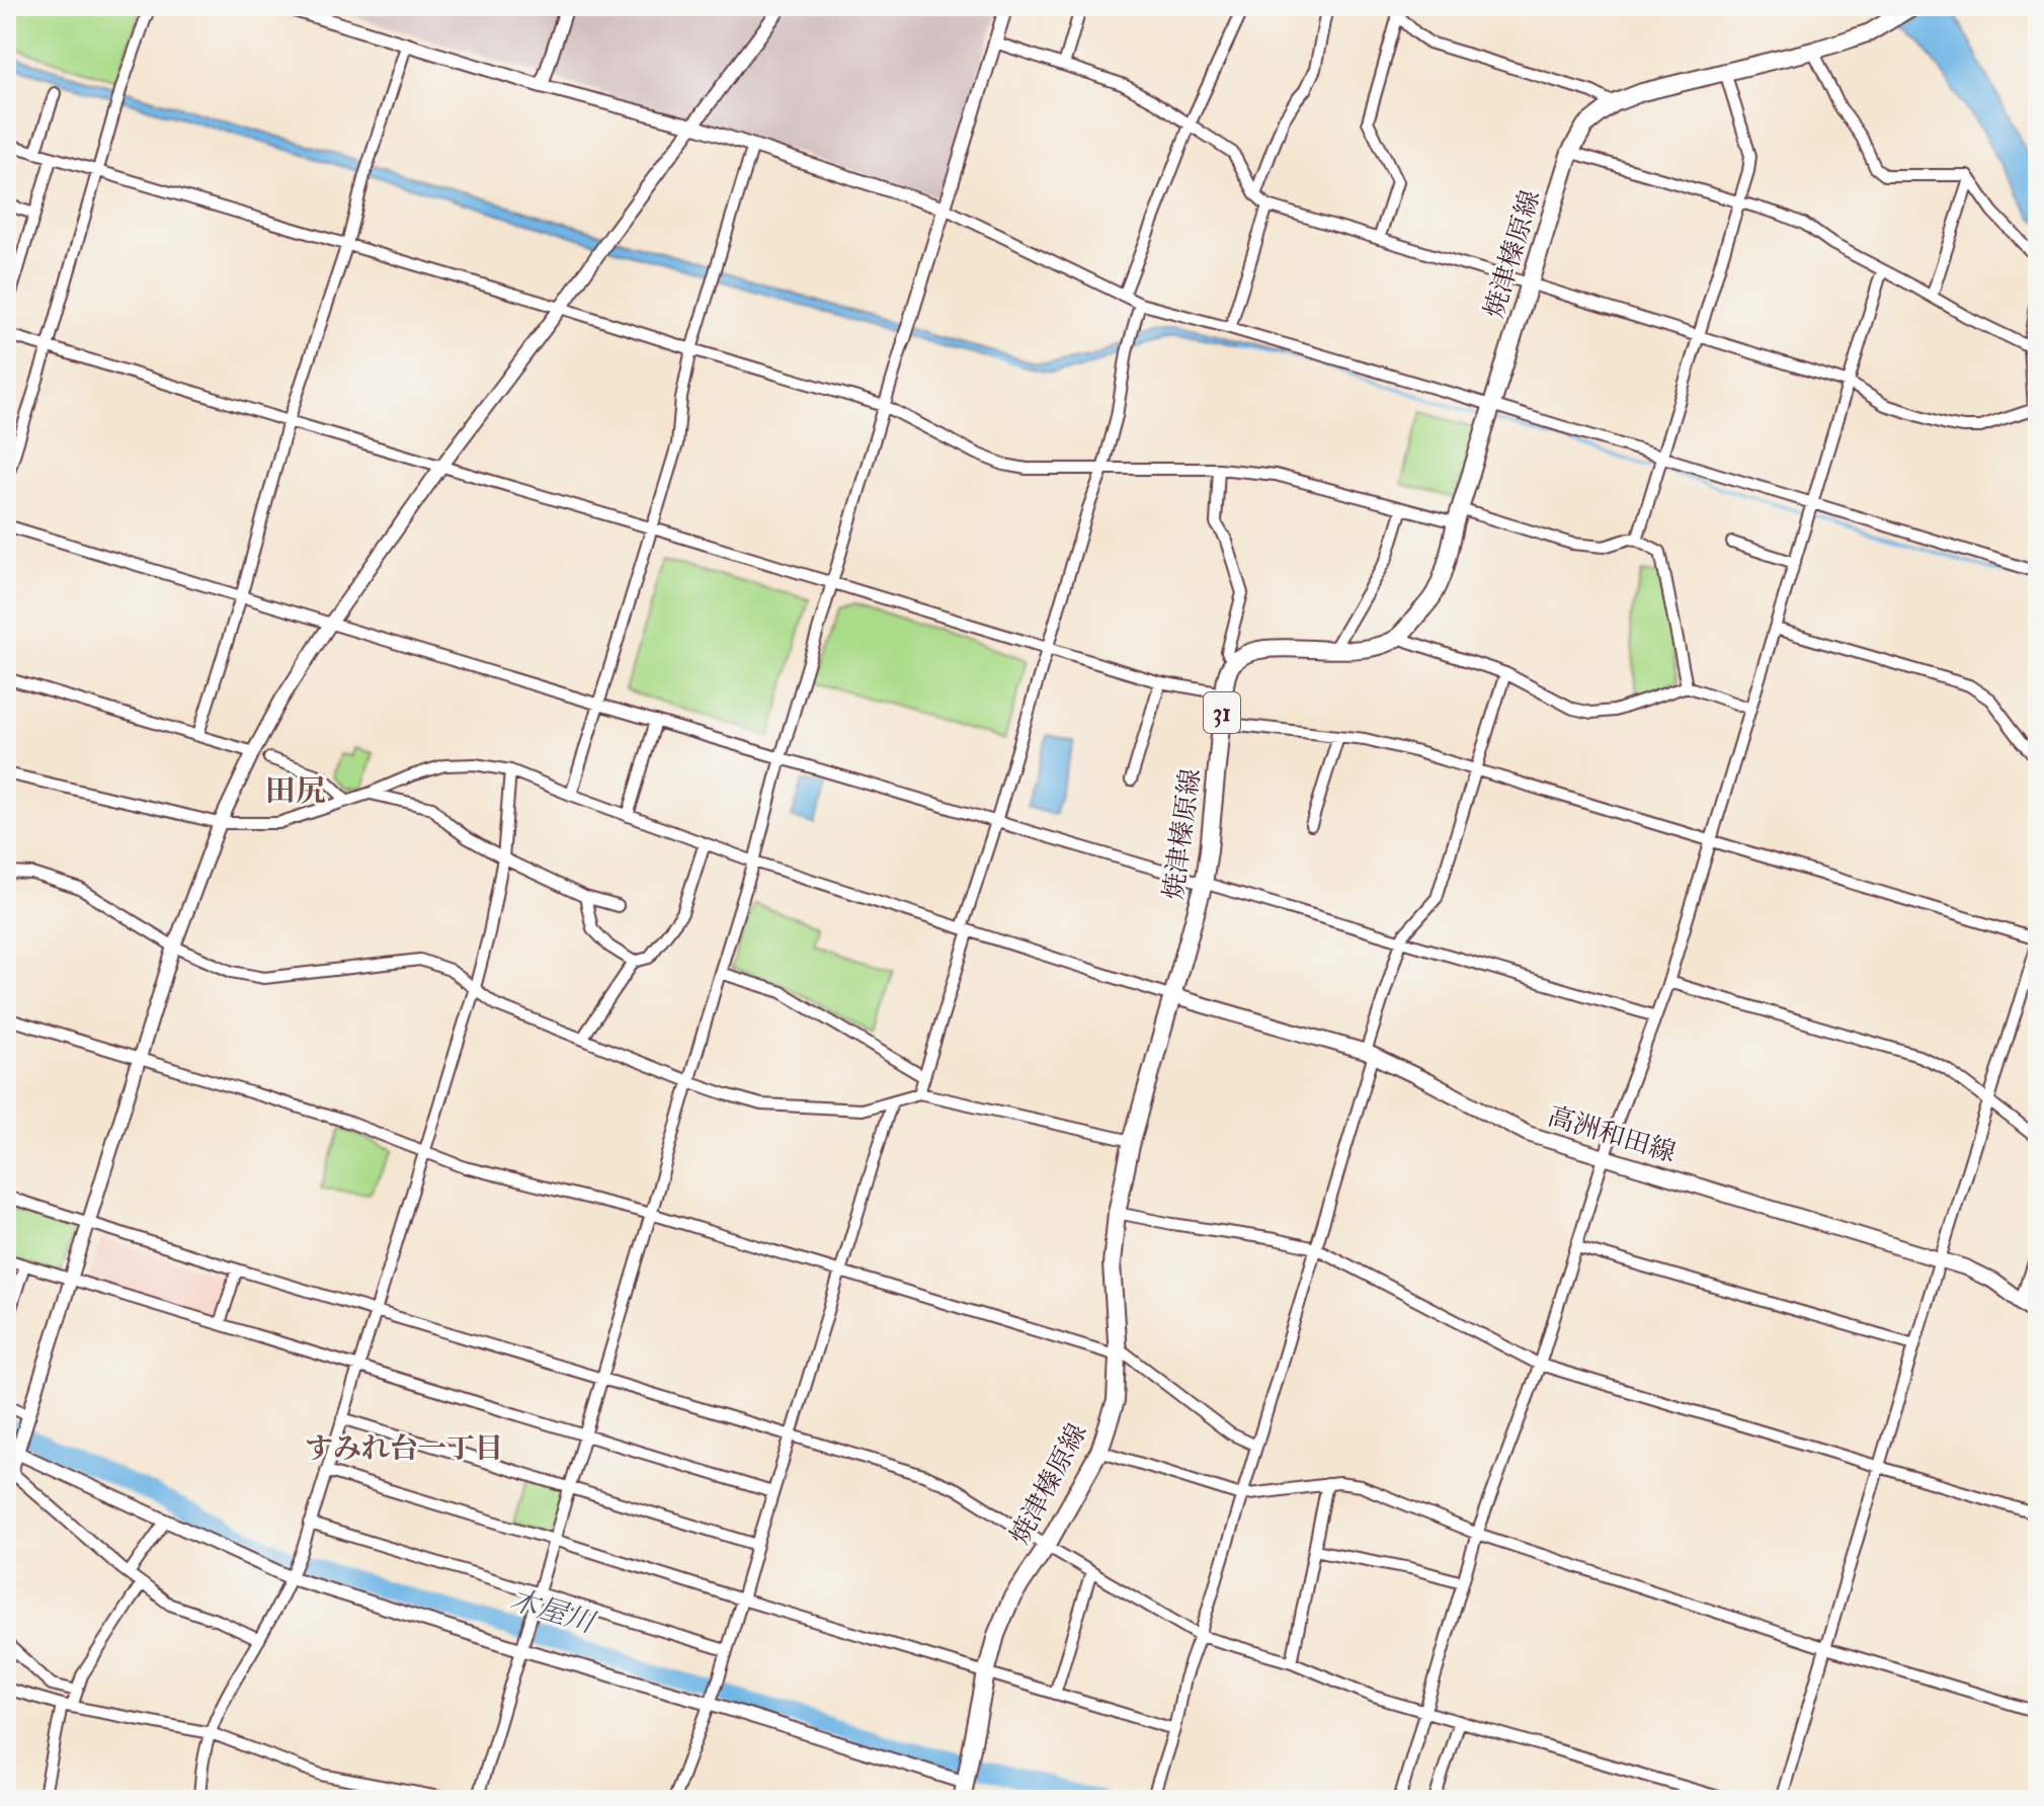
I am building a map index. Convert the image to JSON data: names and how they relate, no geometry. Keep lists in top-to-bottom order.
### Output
{
  "streets": {
    "main road": ["焼津榛原線", "31", "高洲和田線"]
  },
  "crossings": [
    ["焼津榛原線", "31"],
    ["焼津榛原線", "高洲和田線"]
  ],
  "districts": ["田尻", "すみれ台一丁目"],
  "water": ["木屋川"]
}
